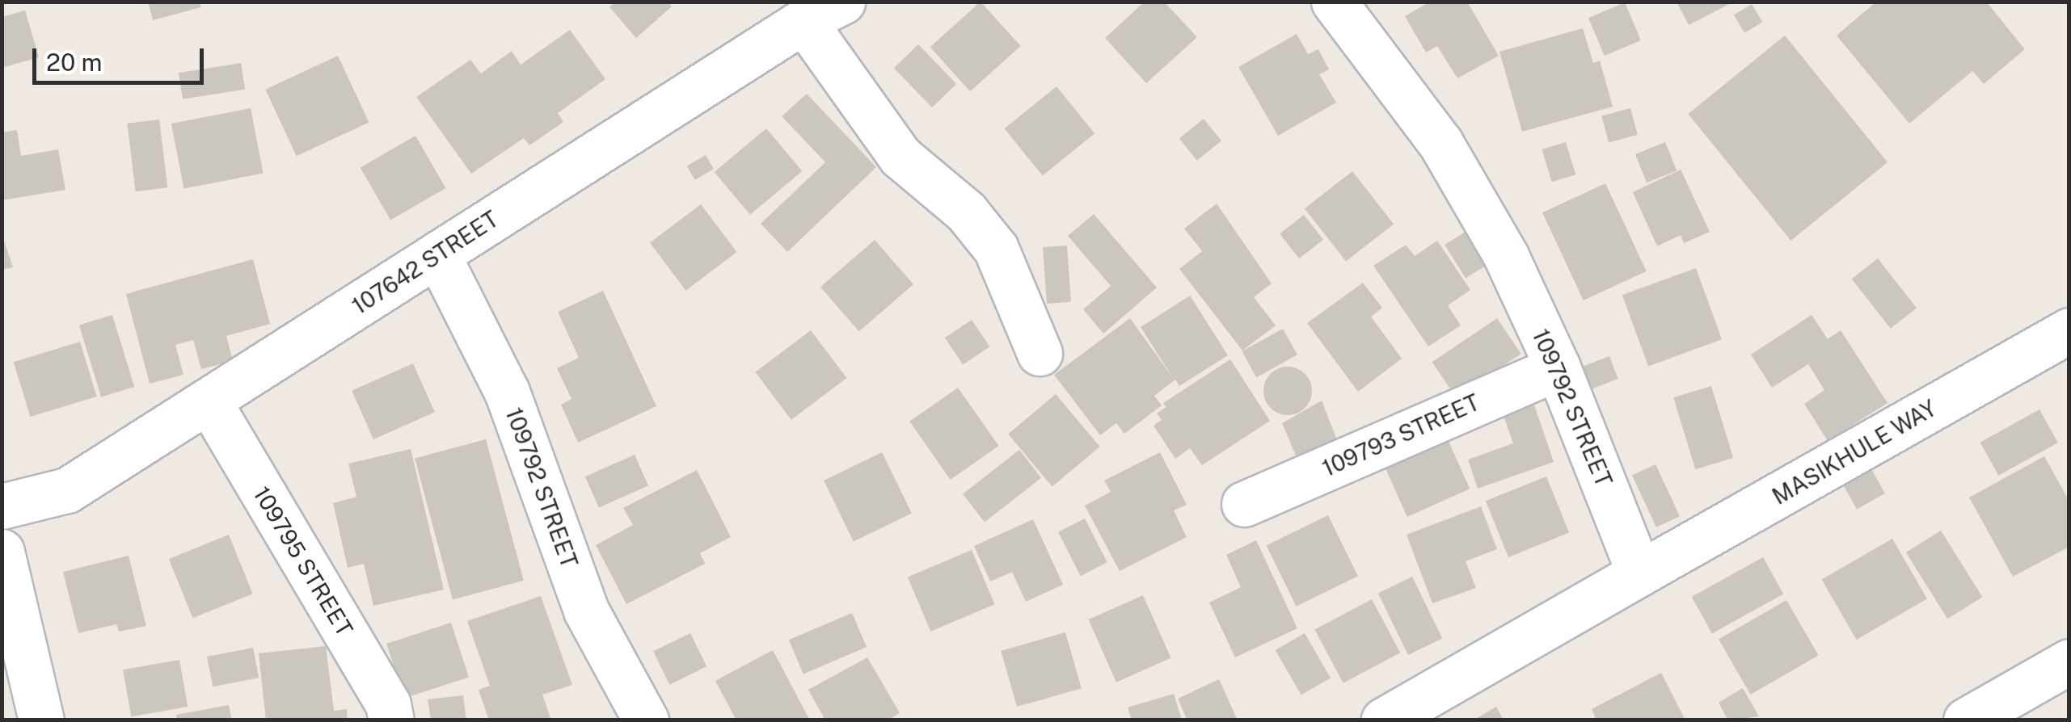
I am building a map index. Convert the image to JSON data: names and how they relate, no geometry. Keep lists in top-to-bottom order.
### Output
{
  "streets": {
    "street": [
      "107642 STREET",
      "109792 STREET",
      "109793 STREET",
      "MASIKHULE WAY",
      "109795 STREET"
    ]
  },
  "crossings": [
    ["107642 STREET", "109792 STREET"],
    ["107642 STREET", "109795 STREET"],
    ["109792 STREET", "109793 STREET"],
    ["109792 STREET", "MASIKHULE WAY"]
  ],
  "scale_bar": "20 m"
}
